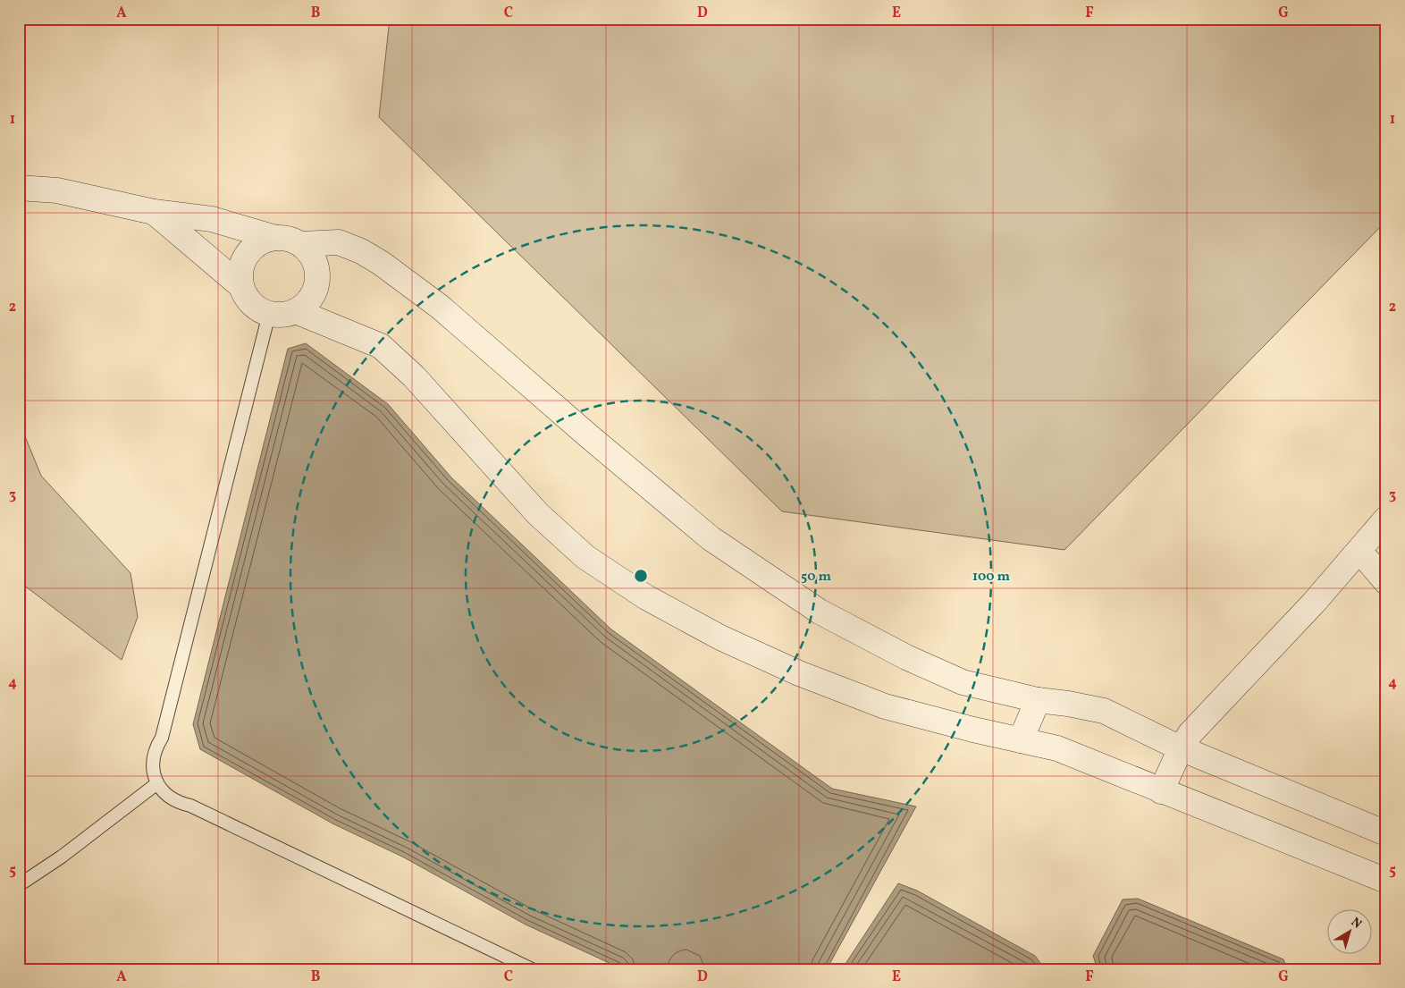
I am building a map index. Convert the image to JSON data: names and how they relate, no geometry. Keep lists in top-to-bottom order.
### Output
{
  "north": "top right",
  "grid": {
    "columns": [
      "A",
      "B",
      "C",
      "D",
      "E",
      "F",
      "G"
    ],
    "rows": [
      "1",
      "2",
      "3",
      "4",
      "5"
    ]
  },
  "rings": ["50 m", "100 m"]
}
